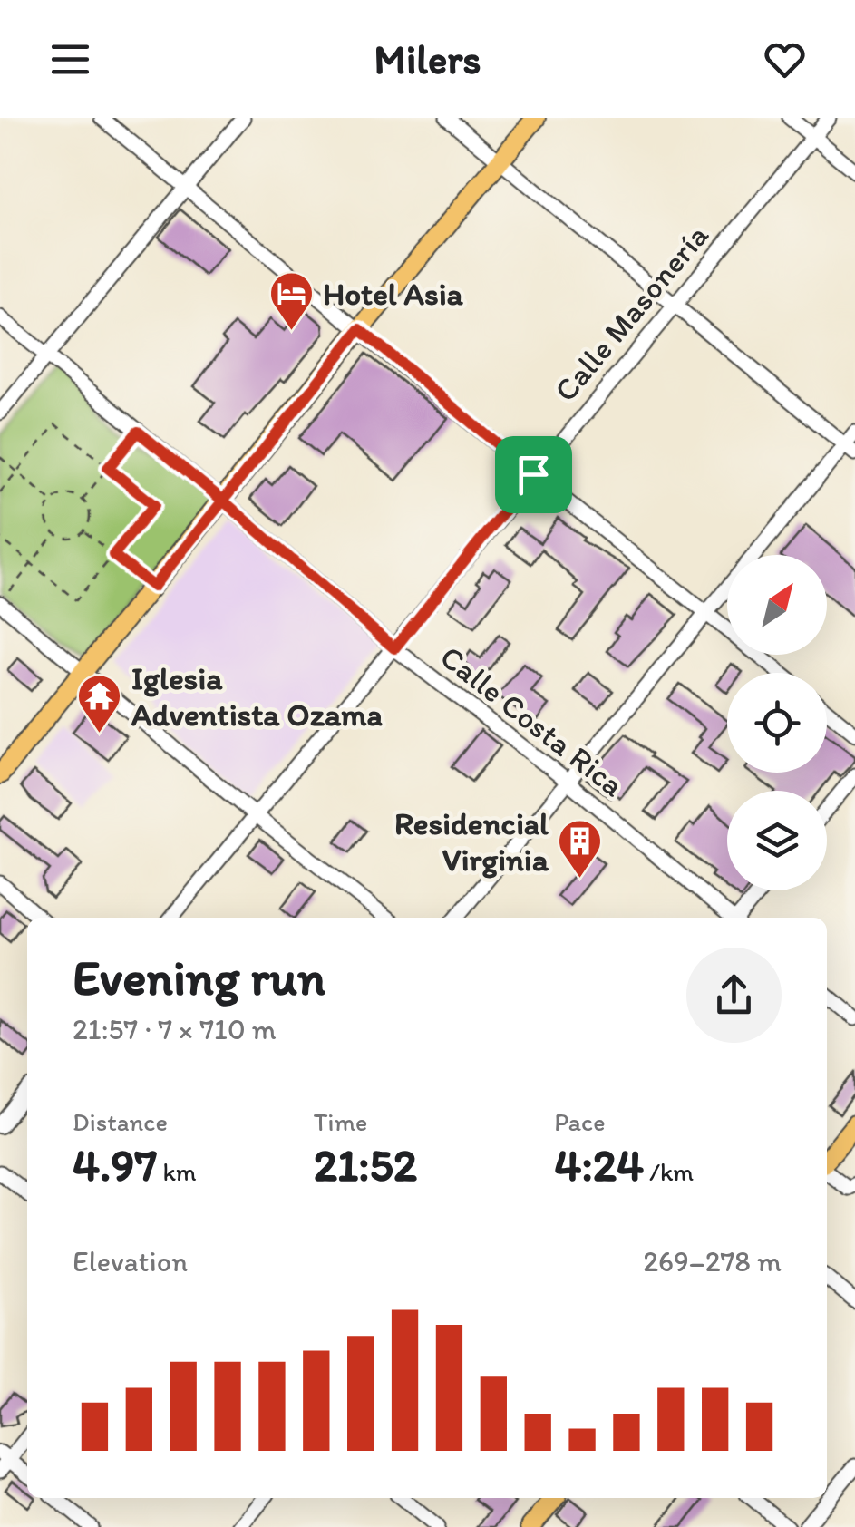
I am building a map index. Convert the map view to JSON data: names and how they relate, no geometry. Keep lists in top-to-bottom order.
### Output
{
  "streets": {
    "street": ["Calle Masonería", "Calle Costa Rica"]
  },
  "crossings": [
    ["Calle Masonería", "Calle Costa Rica"]
  ],
  "places": {
    "hotel": ["Hotel Asia"],
    "temple": ["Iglesia Adventista Ozama"],
    "building": ["Residencial Virginia"]
  },
  "north": "top right",
  "page": {
    "header": "Milers",
    "heading": ["Evening run", "21:57 · 7 × 710 m"],
    "stats": [
      ["Distance", "4.97 km"],
      ["Time", "21:52"],
      ["Pace", "4:24 /km"]
    ],
    "chart": ["Elevation", "269–278 m"]
  }
}
